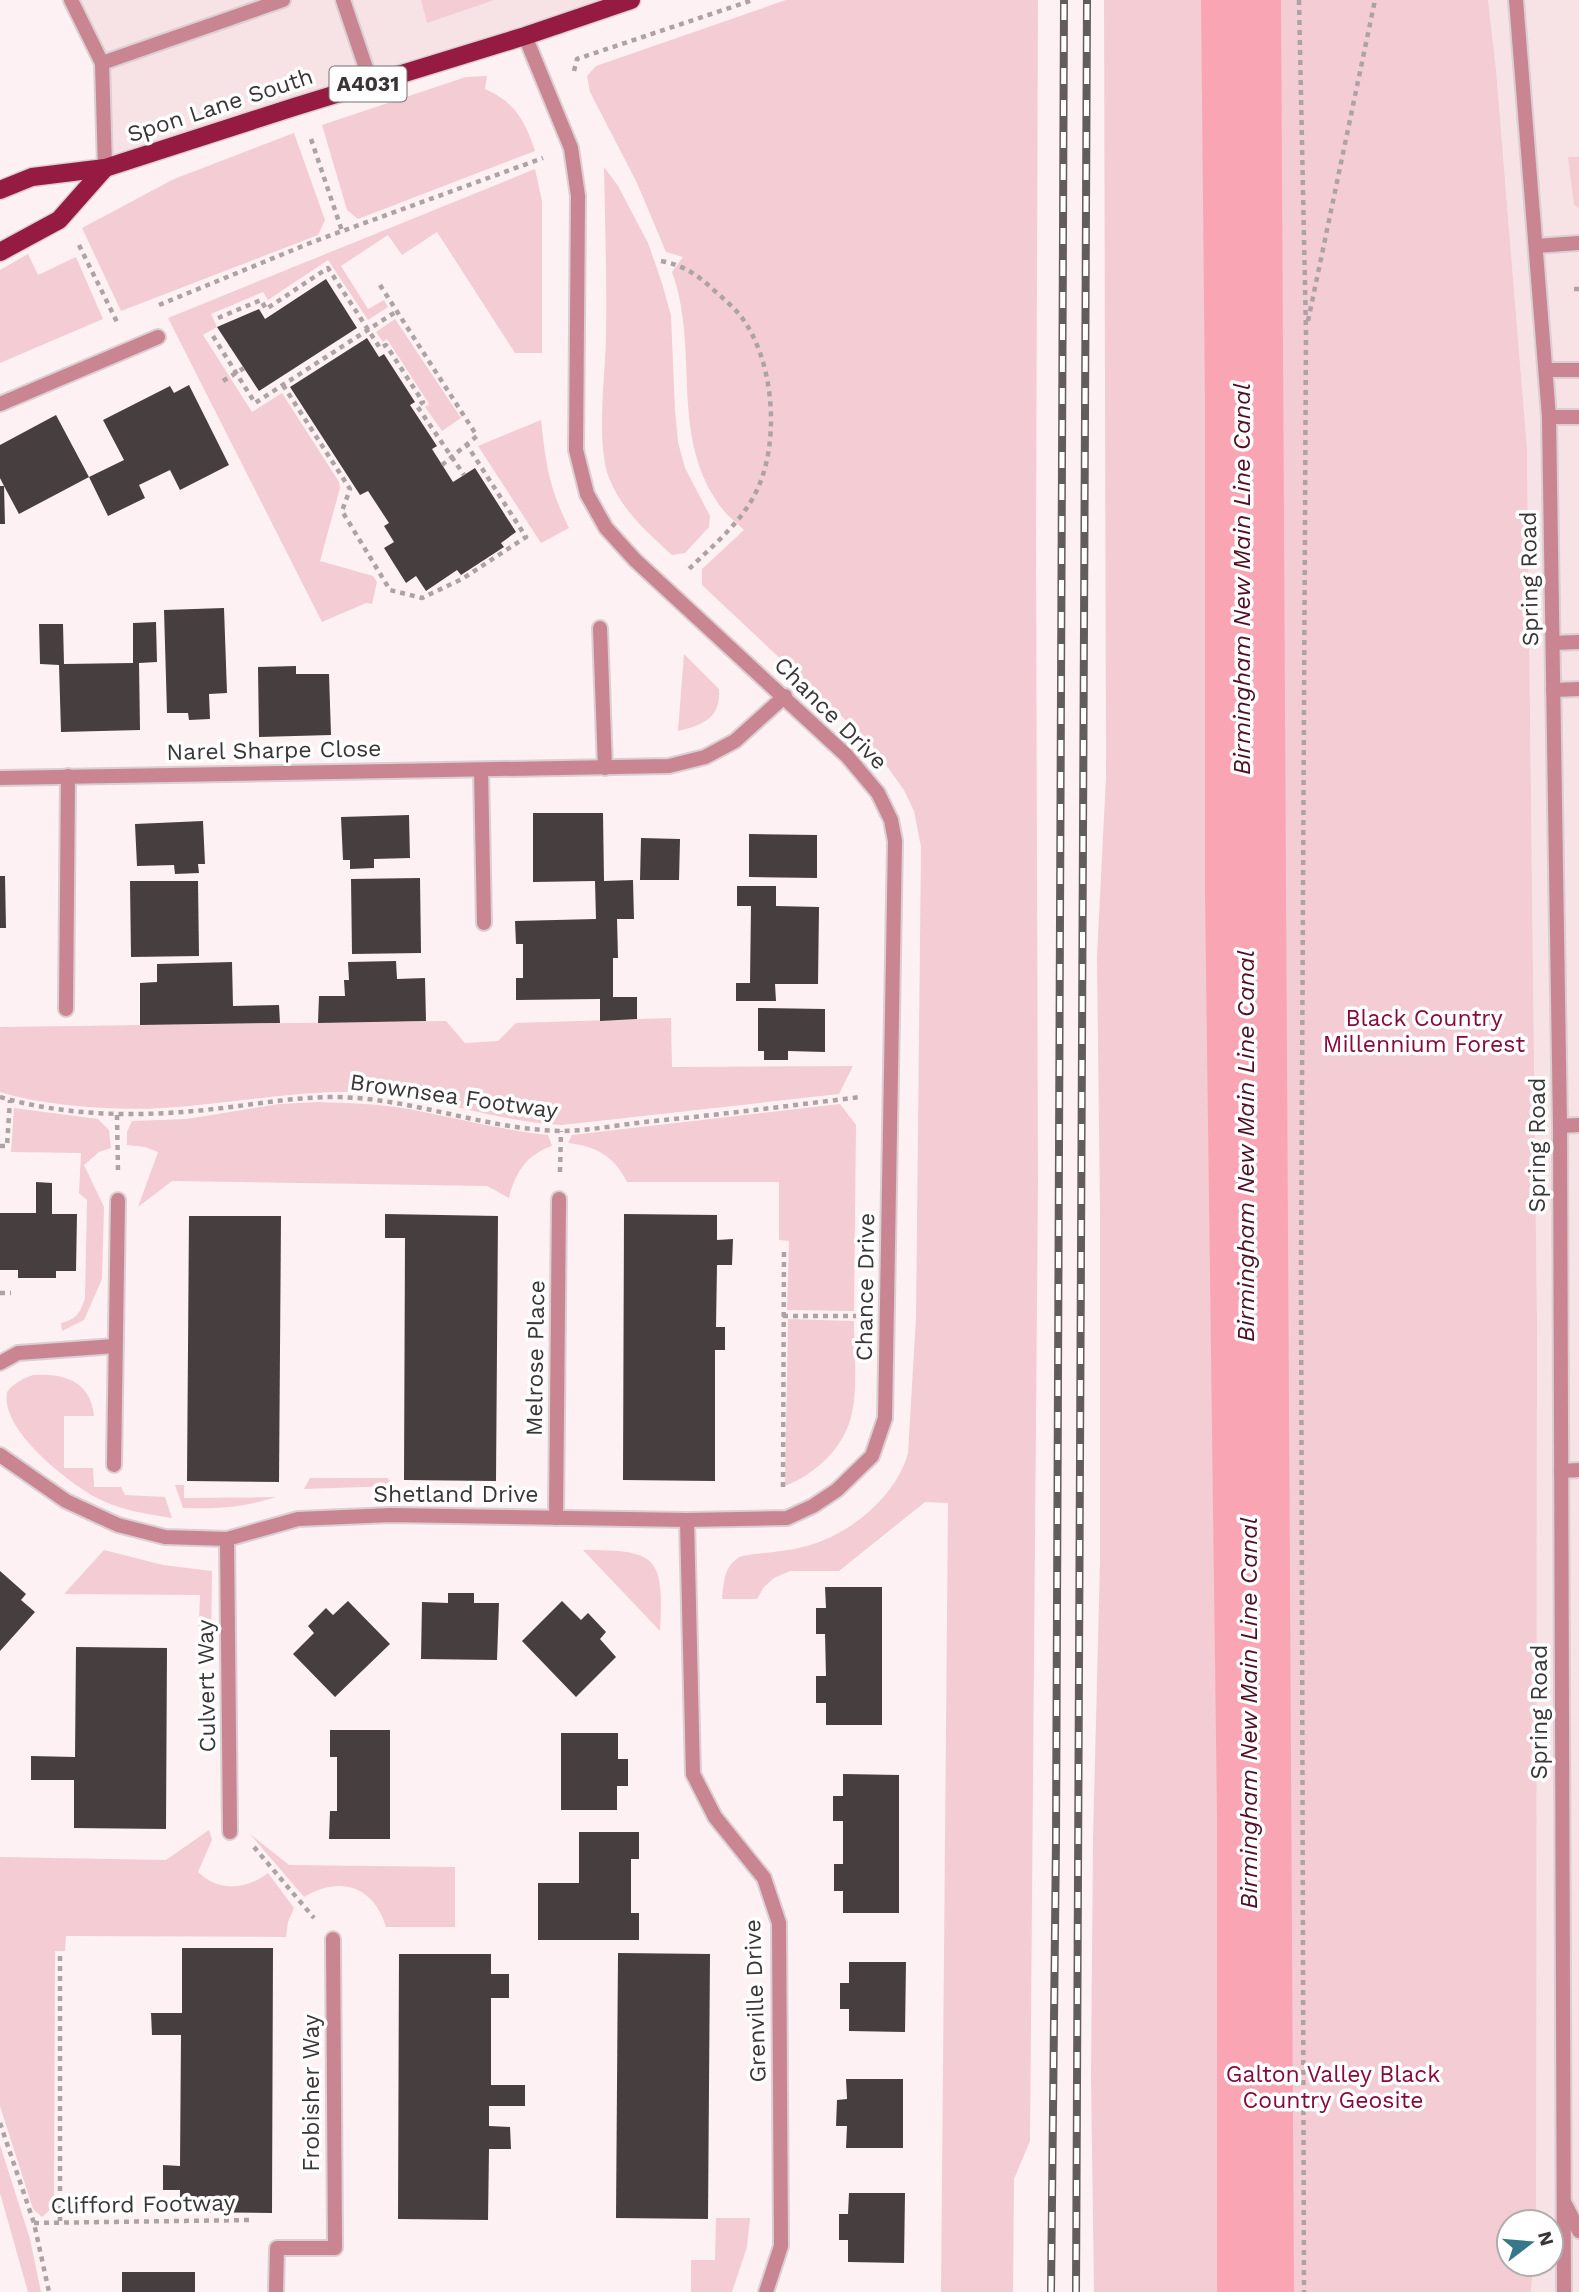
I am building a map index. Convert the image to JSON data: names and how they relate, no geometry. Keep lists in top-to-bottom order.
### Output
{
  "streets": {
    "main road": ["A4031", "Spon Lane South"],
    "street": [
      "Spring Road",
      "Chance Drive",
      "Narel Sharpe Close",
      "Melrose Place",
      "Shetland Drive",
      "Culvert Way",
      "Grenville Drive",
      "Frobisher Way"
    ],
    "path": ["Brownsea Footway", "Clifford Footway"]
  },
  "crossings": [
    ["Spon Lane South", "Chance Drive"],
    ["Chance Drive", "Narel Sharpe Close"],
    ["Chance Drive", "Shetland Drive"],
    ["Chance Drive", "Grenville Drive"],
    ["Melrose Place", "Shetland Drive"],
    ["Shetland Drive", "Culvert Way"],
    ["Shetland Drive", "Grenville Drive"]
  ],
  "water": ["Birmingham New Main Line Canal"],
  "parks": ["Black Country Millennium Forest", "Galton Valley Black Country Geosite"],
  "north": "right"
}
